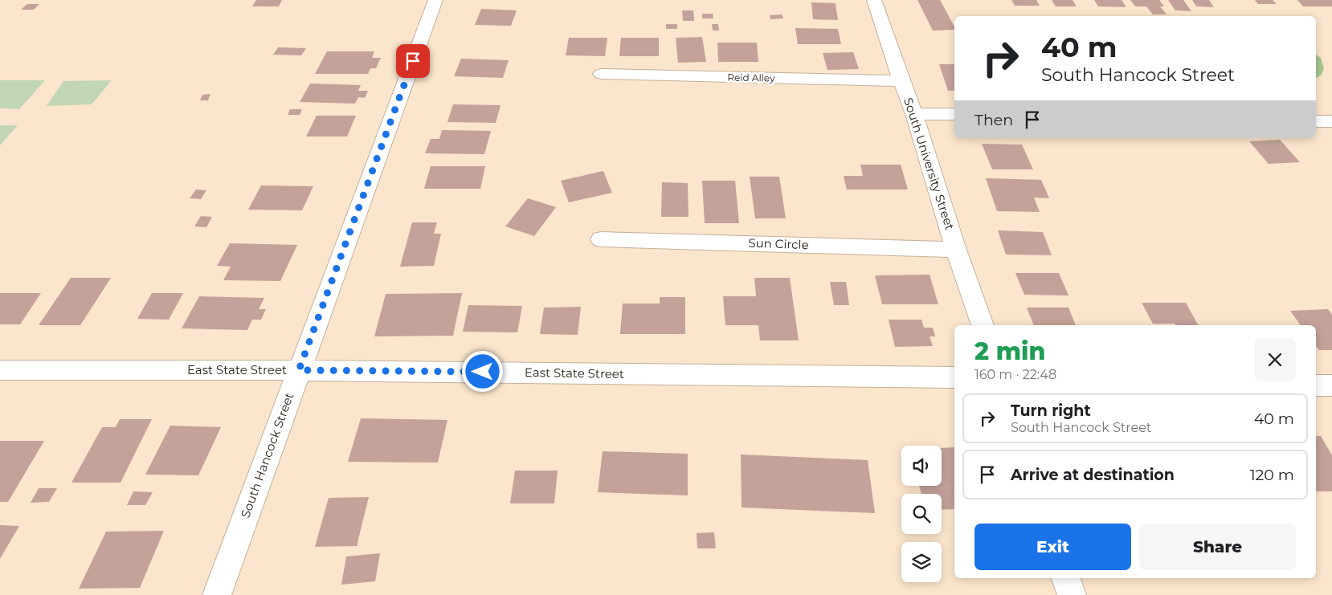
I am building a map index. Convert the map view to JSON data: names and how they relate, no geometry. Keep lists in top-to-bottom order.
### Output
{
  "streets": {
    "street": [
      "Reid Alley",
      "South University Street",
      "Sun Circle",
      "East State Street",
      "South Hancock Street"
    ]
  },
  "crossings": [
    ["Reid Alley", "South University Street"],
    ["South University Street", "Sun Circle"],
    ["East State Street", "South Hancock Street"]
  ],
  "page": {
    "turn": ["40 m", "South Hancock Street"],
    "then": "Then",
    "heading": ["2 min", "160 m · 22:48"],
    "list": [
      {
        "name": "Turn right",
        "note": "South Hancock Street",
        "value": "40 m"
      },
      {
        "name": "Arrive at destination",
        "value": "120 m"
      }
    ],
    "buttons": ["Exit", "Share"]
  }
}
